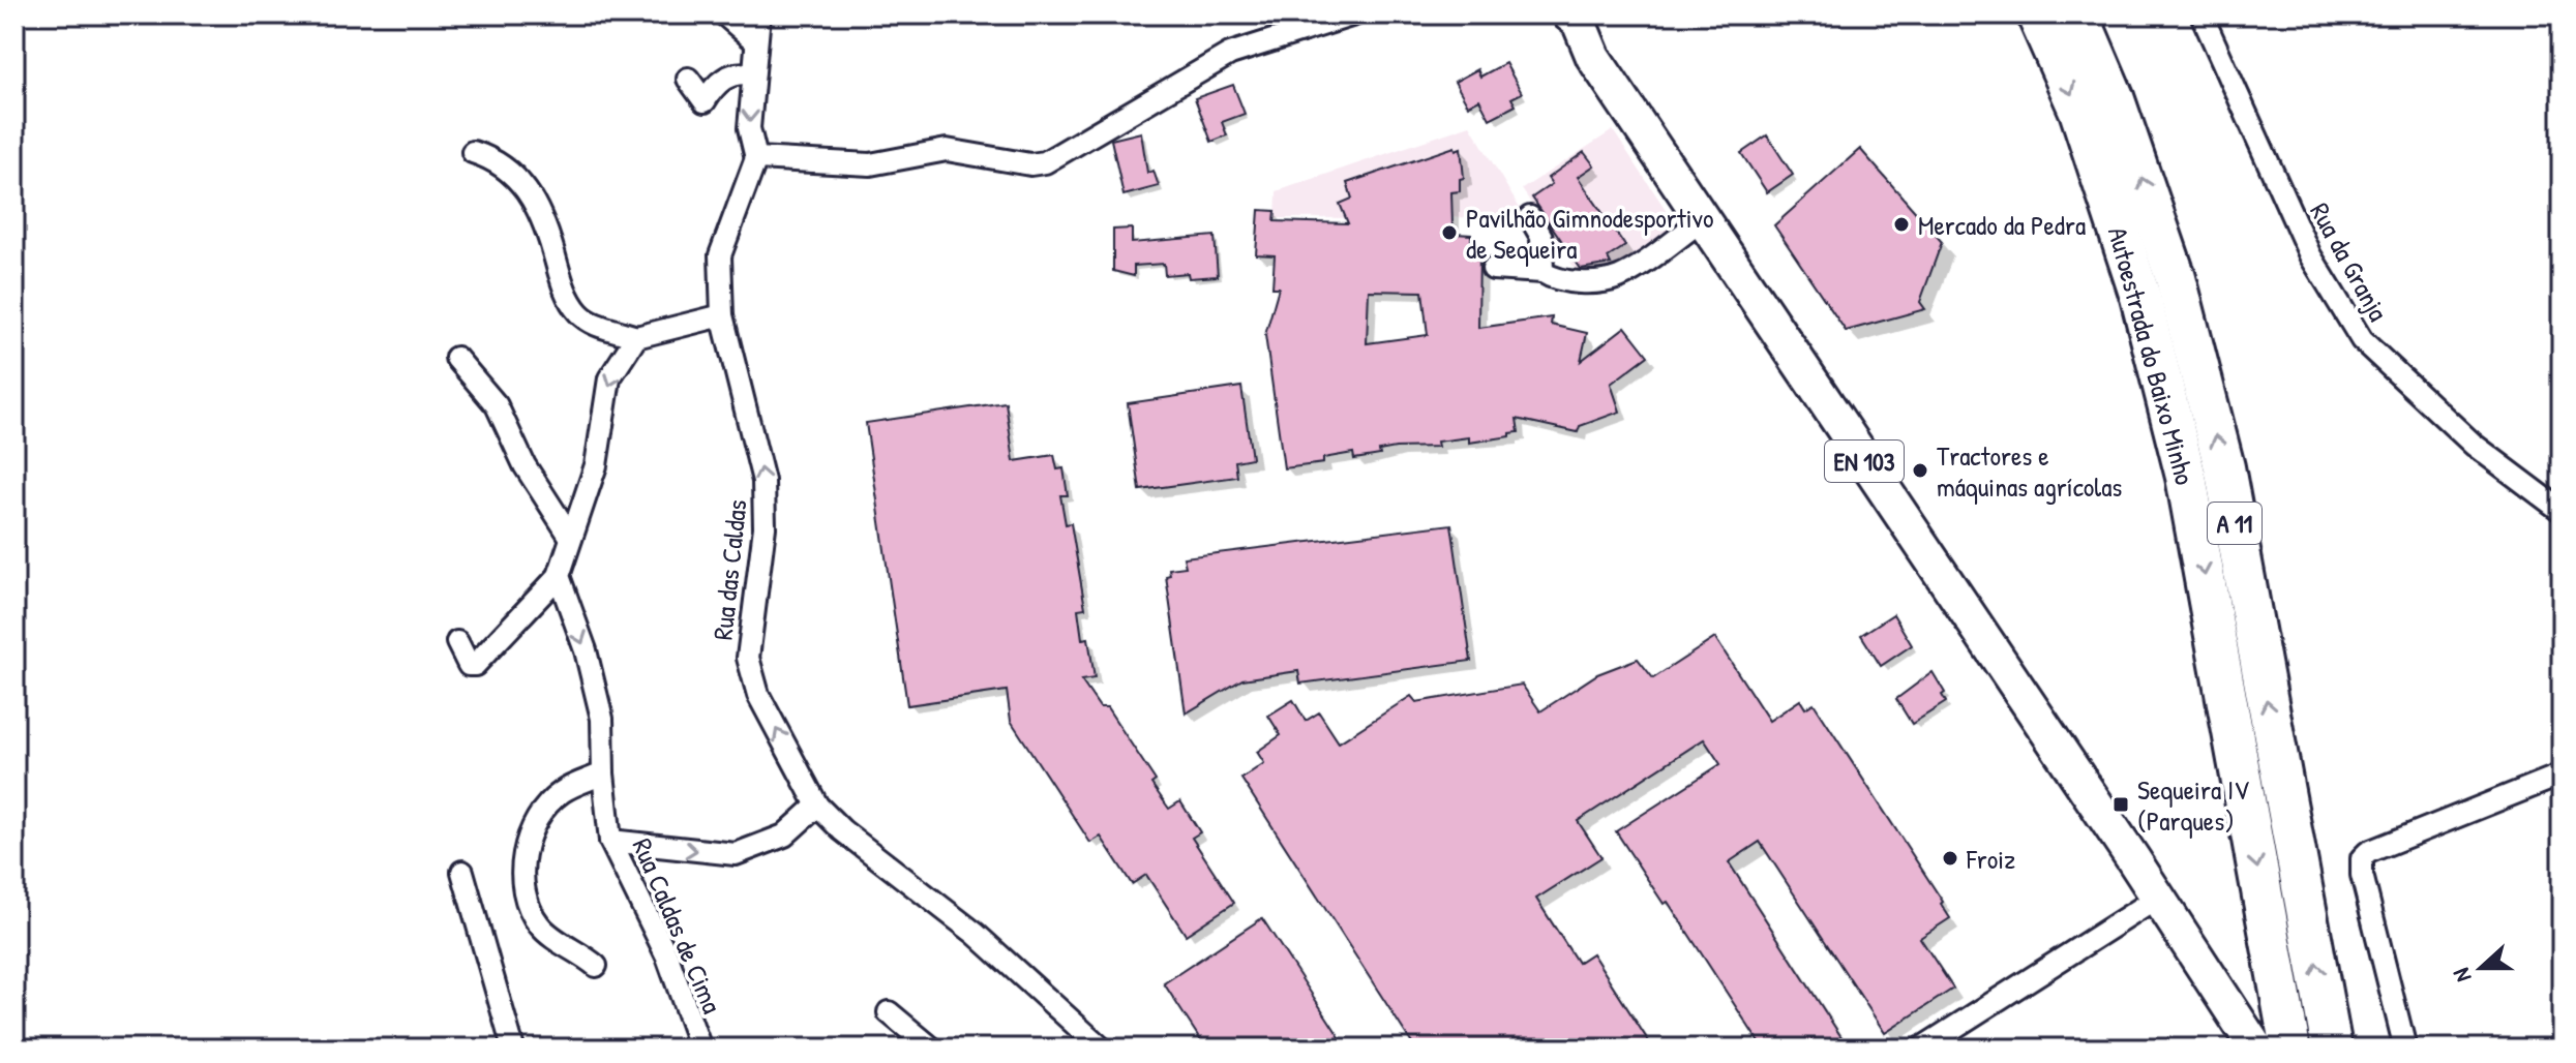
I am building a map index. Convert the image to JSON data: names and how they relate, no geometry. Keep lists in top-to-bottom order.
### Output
{
  "streets": {
    "highway": ["Autoestrada do Baixo Minho", "A 11"],
    "main road": ["EN 103"],
    "street": ["Rua da Granja", "Rua das Caldas", "Rua Caldas de Cima"]
  },
  "one_way": ["Rua das Caldas", "Rua Caldas de Cima"],
  "places": {
    "other": [
      "Mercado da Pedra",
      "Pavilhão Gimnodesportivo de Sequeira",
      "Tractores e máquinas agrícolas",
      "Froiz"
    ],
    "transit": ["Sequeira IV (Parques)"]
  },
  "north": "left"
}
